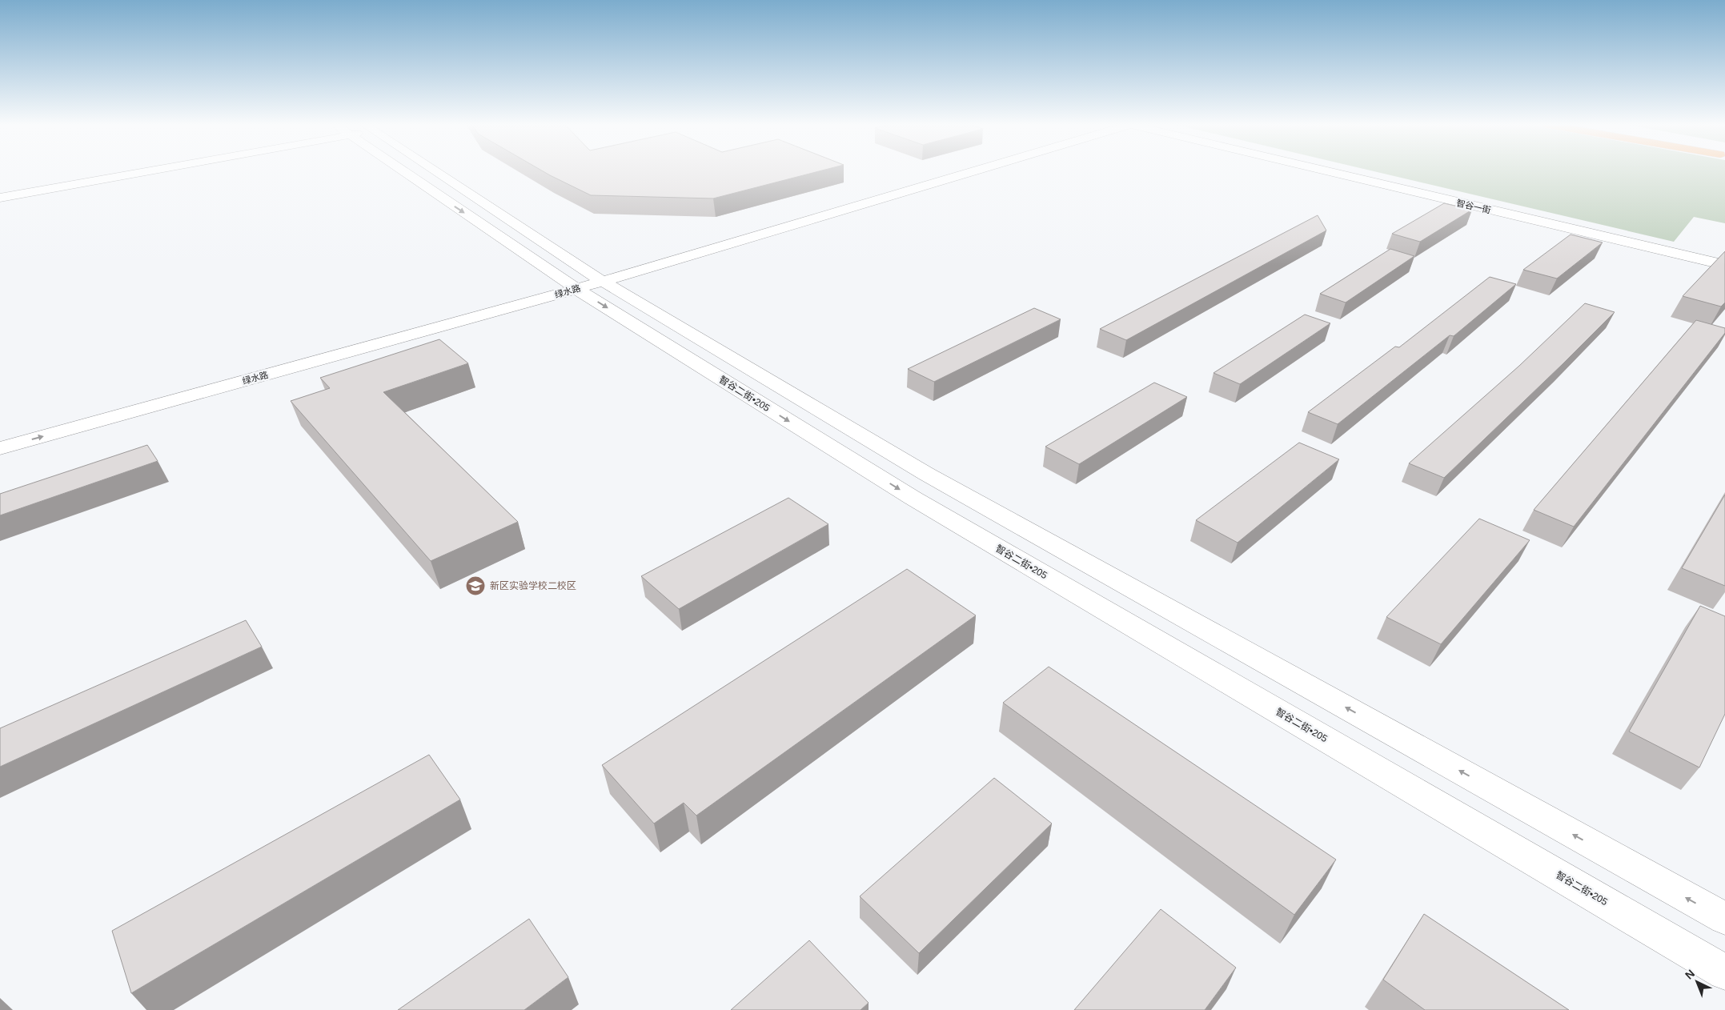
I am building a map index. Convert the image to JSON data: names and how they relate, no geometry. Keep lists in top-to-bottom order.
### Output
{
  "streets": {
    "main road": ["智谷一街", "绿水路", "智谷二街•205"]
  },
  "crossings": [
    ["绿水路", "智谷二街•205"]
  ],
  "places": {
    "school or university": ["新区实验学校二校区"]
  },
  "north": "top left"
}
